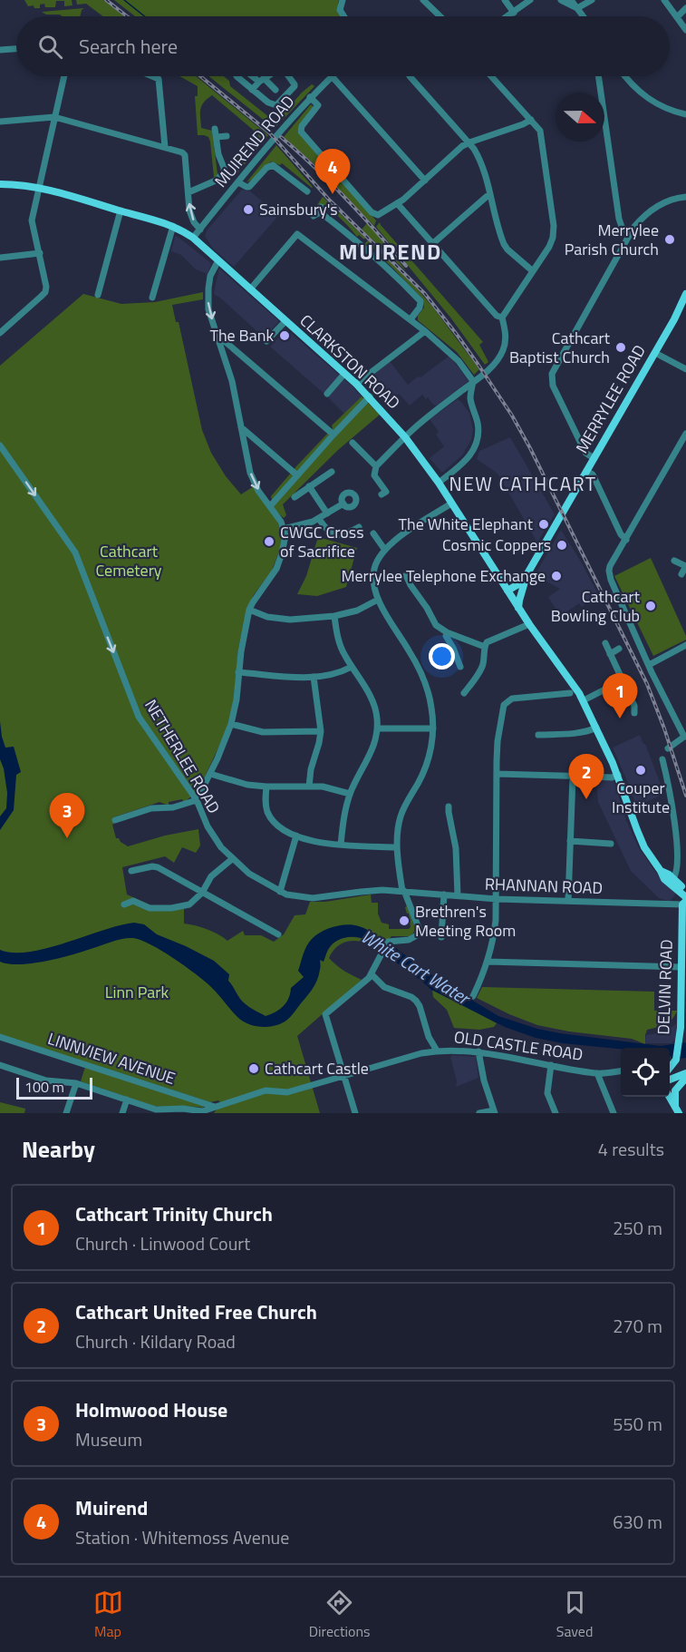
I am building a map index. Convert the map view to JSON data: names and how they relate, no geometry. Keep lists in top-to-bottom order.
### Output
{
  "streets": {
    "main road": ["CLARKSTON ROAD", "MERRYLEE ROAD", "DELVIN ROAD"],
    "street": [
      "MUIREND ROAD",
      "NETHERLEE ROAD",
      "RHANNAN ROAD",
      "OLD CASTLE ROAD",
      "LINNVIEW AVENUE"
    ]
  },
  "crossings": [
    ["MUIREND ROAD", "CLARKSTON ROAD"],
    ["CLARKSTON ROAD", "MERRYLEE ROAD"],
    ["CLARKSTON ROAD", "RHANNAN ROAD"],
    ["CLARKSTON ROAD", "DELVIN ROAD"],
    ["NETHERLEE ROAD", "RHANNAN ROAD"],
    ["RHANNAN ROAD", "DELVIN ROAD"],
    ["OLD CASTLE ROAD", "LINNVIEW AVENUE"]
  ],
  "one_way": ["NETHERLEE ROAD"],
  "districts": ["MUIREND", "NEW CATHCART"],
  "water": ["White Cart Water"],
  "parks": ["Cathcart Cemetery", "Linn Park"],
  "places": [
    "Sainsbury's",
    "Merrylee Parish Church",
    "The Bank",
    "Cathcart Baptist Church",
    "The White Elephant",
    "CWGC Cross of Sacrifice",
    "Cosmic Coppers",
    "Merrylee Telephone Exchange",
    "Cathcart Bowling Club",
    "Couper Institute",
    "Brethren's Meeting Room",
    "Cathcart Castle"
  ],
  "scale_bar": "100 m",
  "north": "right",
  "page": {
    "search": "Search here",
    "pins": [
      "4",
      "1",
      "2",
      "3"
    ],
    "scale": "100 m",
    "heading": ["Nearby", "4 results"],
    "list": [
      {
        "mark": "1",
        "name": "Cathcart Trinity Church",
        "note": "Church · Linwood Court",
        "value": "250 m"
      },
      {
        "mark": "2",
        "name": "Cathcart United Free Church",
        "note": "Church · Kildary Road",
        "value": "270 m"
      },
      {
        "mark": "3",
        "name": "Holmwood House",
        "note": "Museum",
        "value": "550 m"
      },
      {
        "mark": "4",
        "name": "Muirend",
        "note": "Station · Whitemoss Avenue",
        "value": "630 m"
      }
    ],
    "nav": ["Map", "Directions", "Saved"]
  }
}
